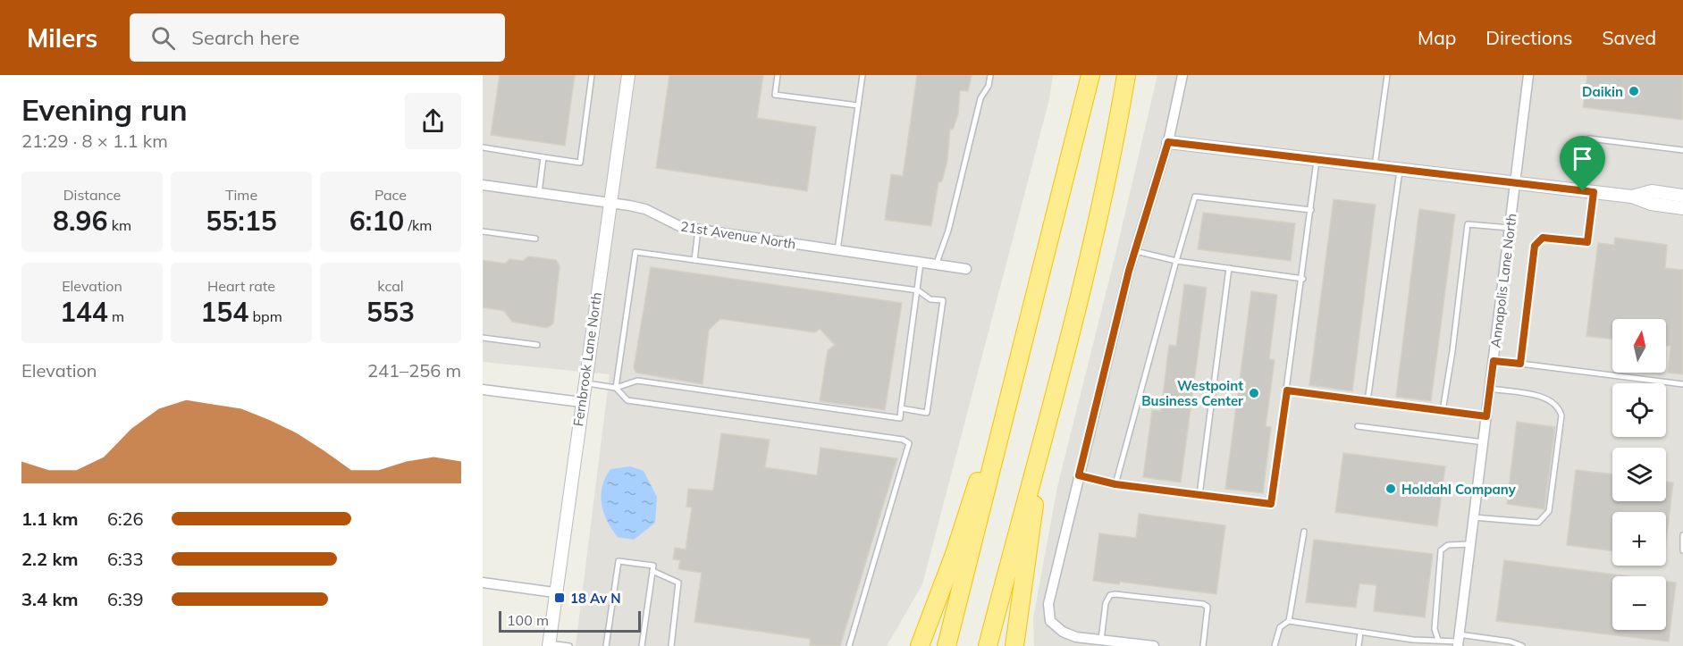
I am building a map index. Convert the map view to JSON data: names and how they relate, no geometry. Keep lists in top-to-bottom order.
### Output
{
  "streets": {
    "street": ["21st Avenue North", "Annapolis Lane North", "Fernbrook Lane North"]
  },
  "crossings": [
    ["21st Avenue North", "Fernbrook Lane North"]
  ],
  "places": {
    "other": ["Daikin", "Westpoint Business Center", "Holdahl Company"],
    "transit": ["18 Av N"]
  },
  "scale_bar": "100 m",
  "north": "top",
  "page": {
    "header": "Milers",
    "search": "Search here",
    "nav": ["Map", "Directions", "Saved"],
    "heading": ["Evening run", "21:29 · 8 × 1.1 km"],
    "stats": [
      ["Distance", "8.96 km"],
      ["Time", "55:15"],
      ["Pace", "6:10 /km"],
      ["Elevation", "144 m"],
      ["Heart rate", "154 bpm"],
      ["kcal", "553"]
    ],
    "map_buttons": ["+", "−"],
    "chart": ["Elevation", "241–256 m"],
    "list": [
      {
        "name": "1.1 km",
        "note": "6:26"
      },
      {
        "name": "2.2 km",
        "note": "6:33"
      },
      {
        "name": "3.4 km",
        "note": "6:39"
      }
    ],
    "scale": "100 m"
  }
}
